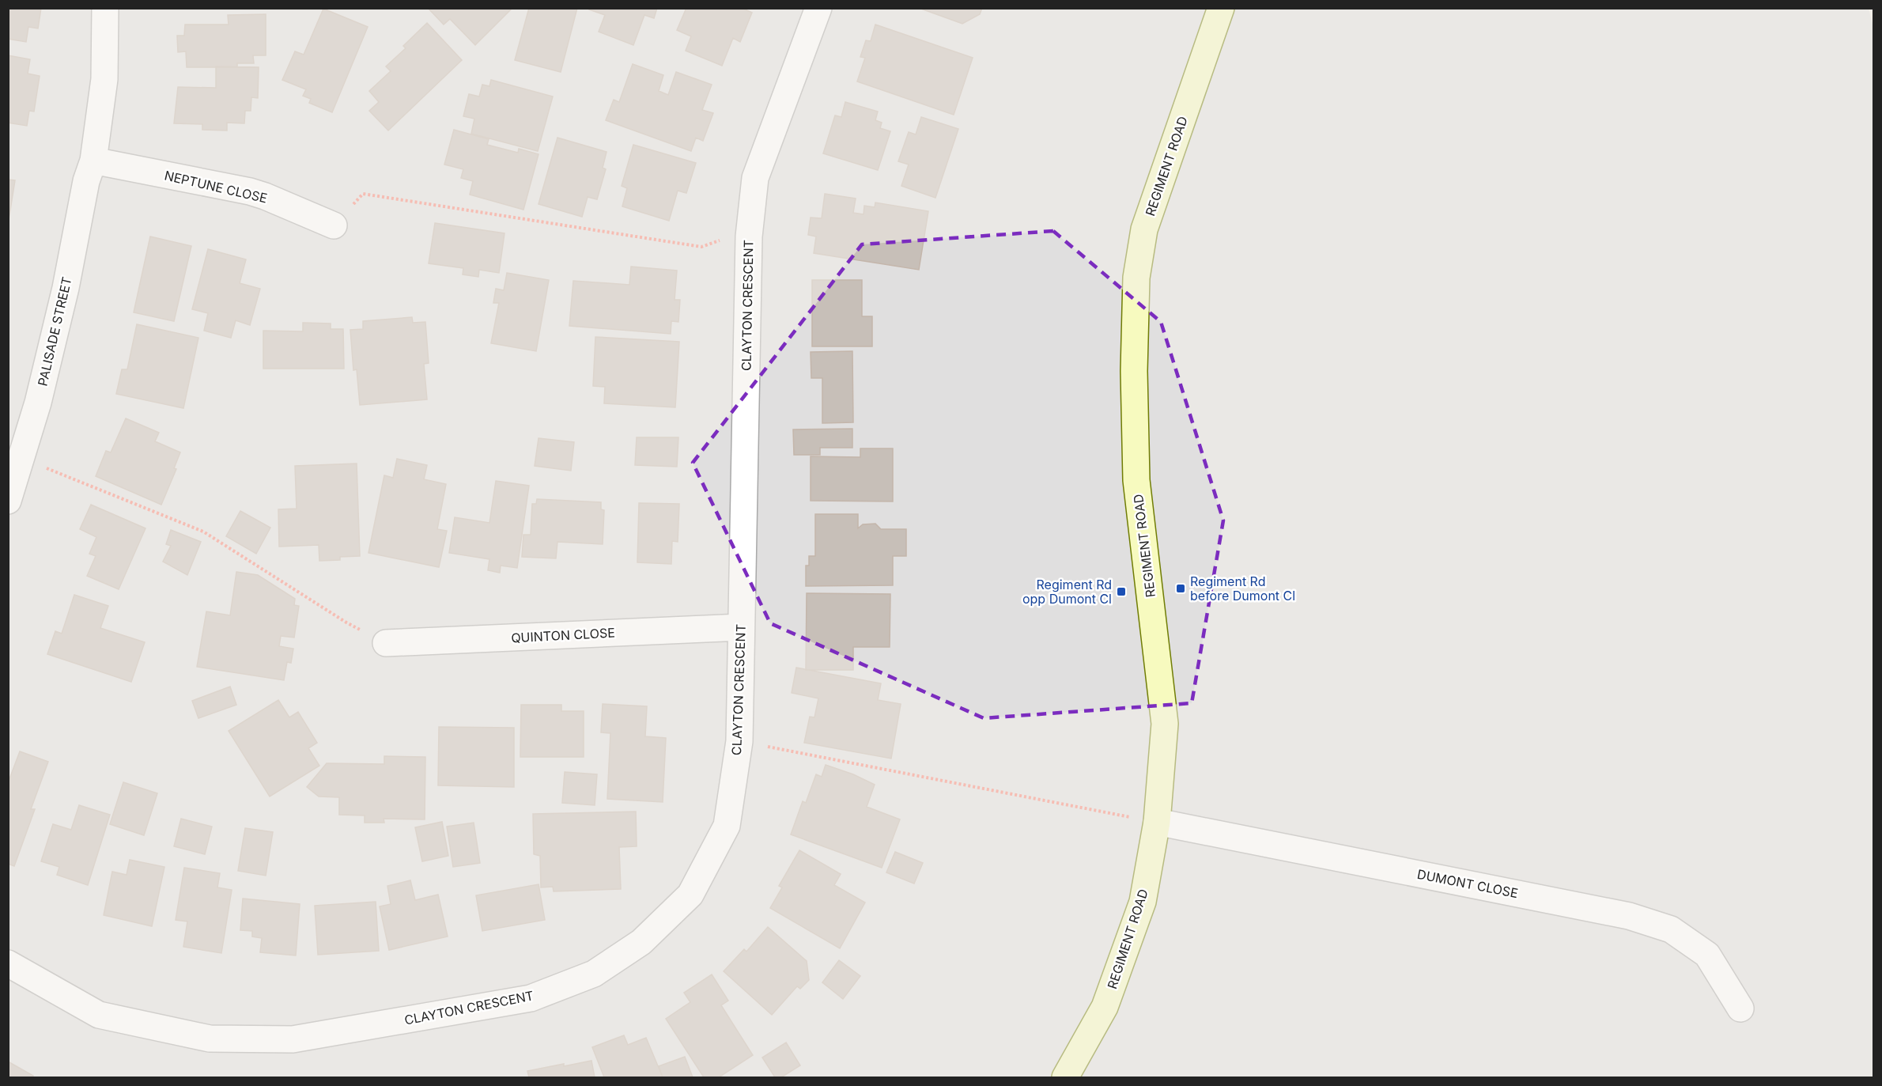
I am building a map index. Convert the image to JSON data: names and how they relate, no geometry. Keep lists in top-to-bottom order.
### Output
{
  "streets": {
    "street": [
      "REGIMENT ROAD",
      "NEPTUNE CLOSE",
      "CLAYTON CRESCENT",
      "PALISADE STREET",
      "QUINTON CLOSE",
      "DUMONT CLOSE"
    ]
  },
  "crossings": [
    ["REGIMENT ROAD", "DUMONT CLOSE"],
    ["NEPTUNE CLOSE", "PALISADE STREET"],
    ["CLAYTON CRESCENT", "QUINTON CLOSE"]
  ],
  "places": {
    "transit": ["Regiment Rd before Dumont Cl", "Regiment Rd opp Dumont Cl"]
  }
}
